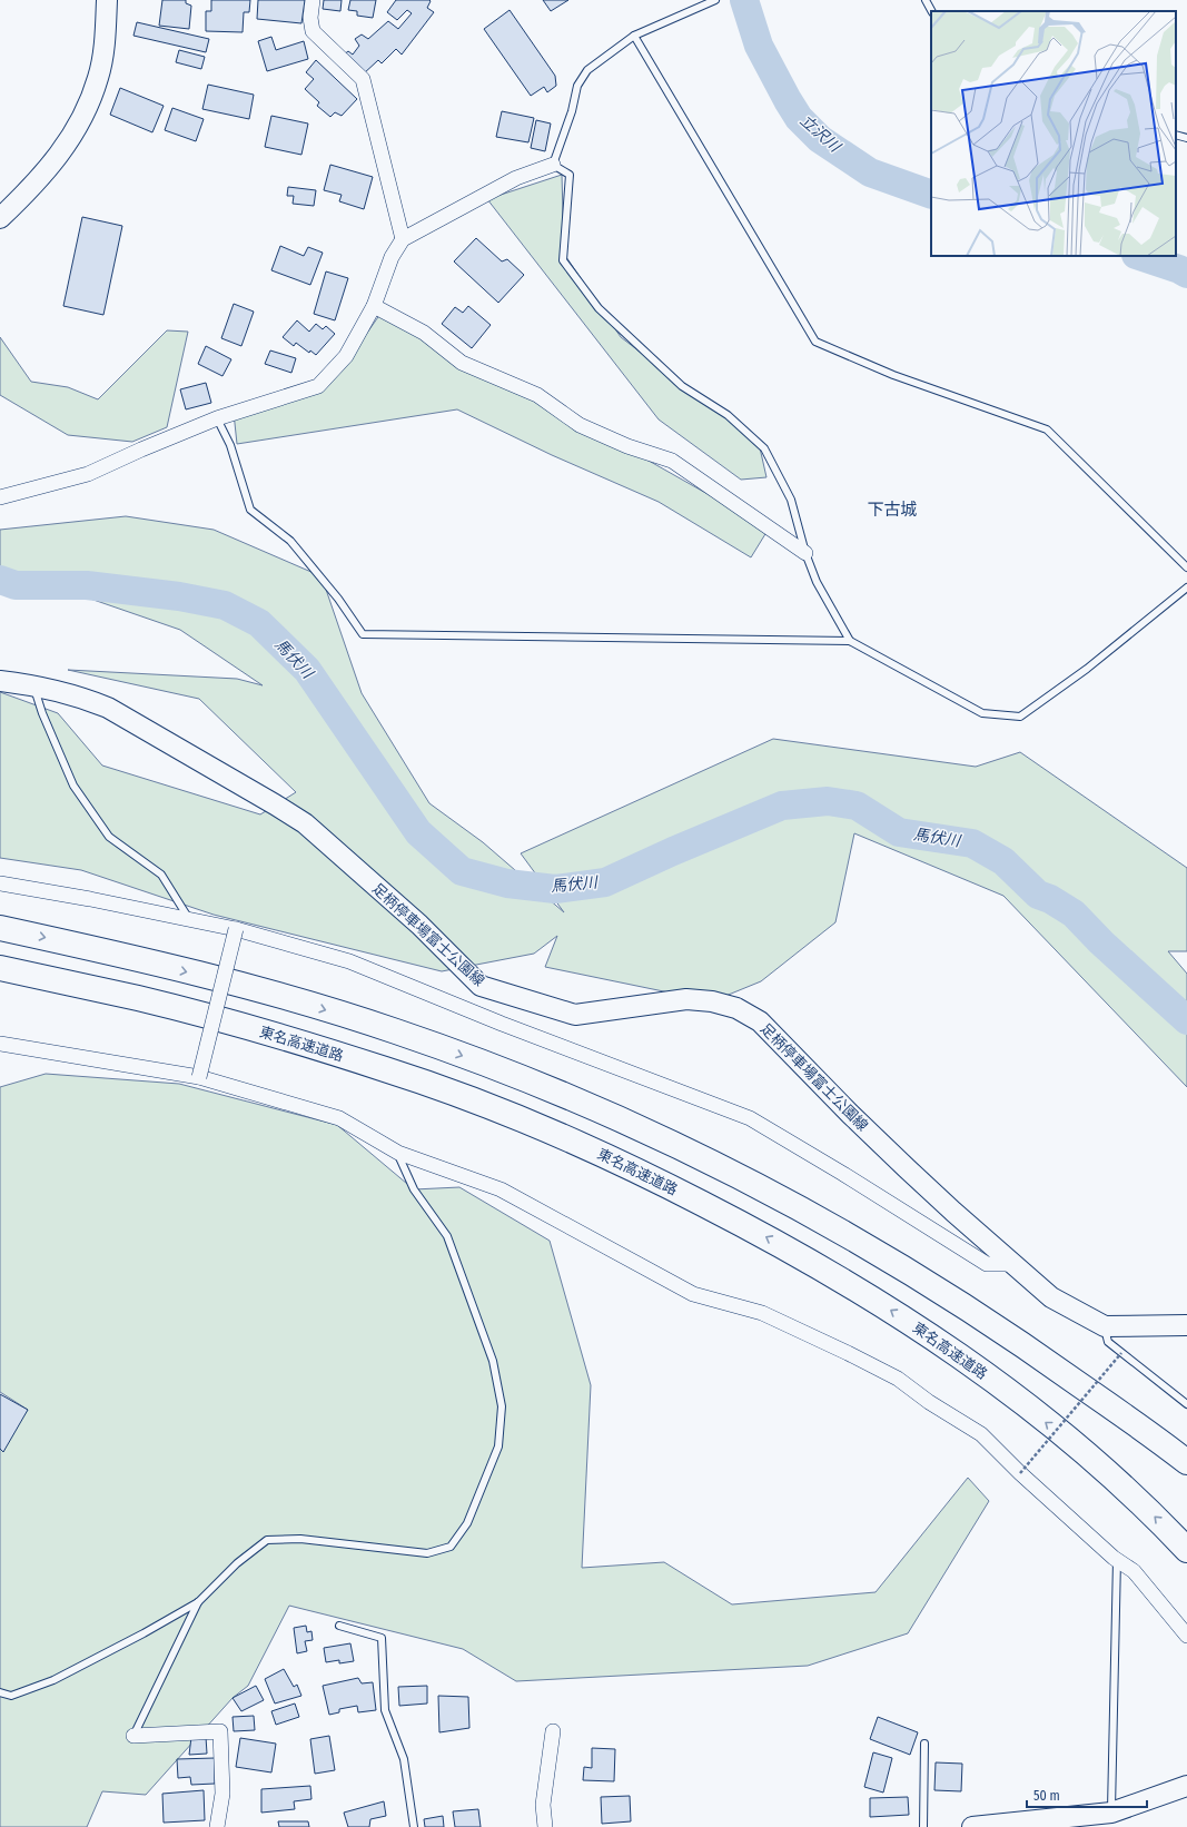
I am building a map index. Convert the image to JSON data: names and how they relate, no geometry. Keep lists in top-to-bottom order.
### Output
{
  "streets": {
    "highway": ["東名高速道路"],
    "main road": ["足柄停車場富士公園線"]
  },
  "districts": ["下古城"],
  "water": ["立沢川", "馬伏川"],
  "scale_bar": "50 m"
}
